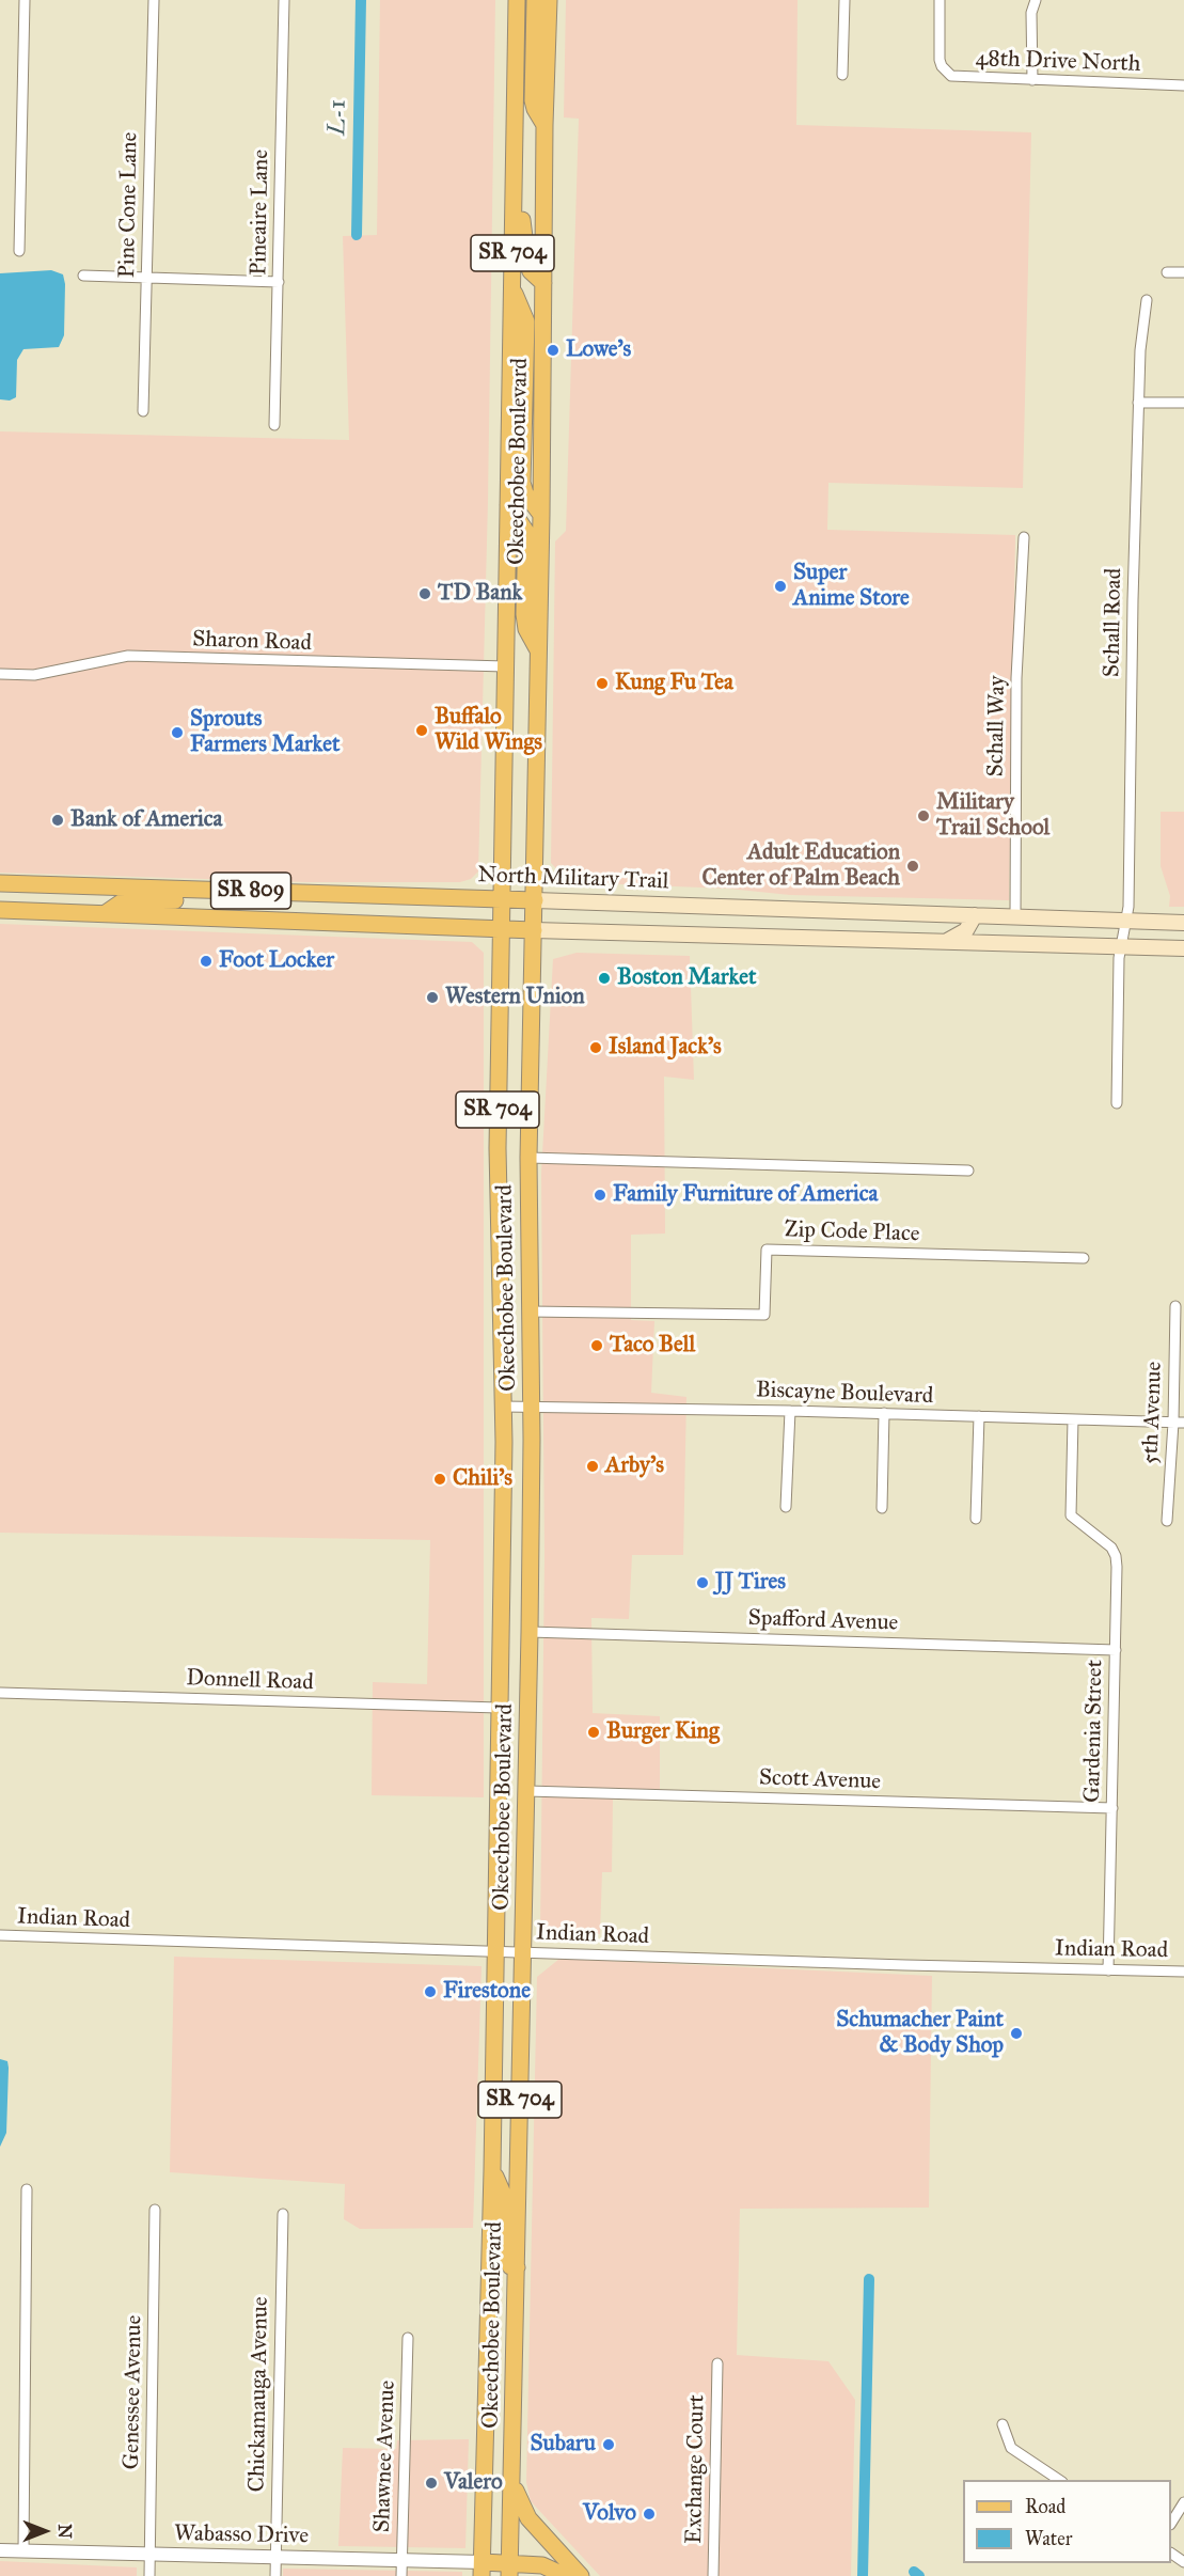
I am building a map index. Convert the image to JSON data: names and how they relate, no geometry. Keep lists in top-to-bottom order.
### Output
{
  "streets": {
    "main road": [
      "SR 704",
      "Okeechobee Boulevard",
      "North Military Trail",
      "SR 809"
    ],
    "street": [
      "48th Drive North",
      "Pine Cone Lane",
      "Pineaire Lane",
      "Schall Road",
      "Sharon Road",
      "Schall Way",
      "Zip Code Place",
      "Biscayne Boulevard",
      "5th Avenue",
      "Spafford Avenue",
      "Donnell Road",
      "Gardenia Street",
      "Scott Avenue",
      "Indian Road",
      "Genessee Avenue",
      "Chickamauga Avenue",
      "Shawnee Avenue",
      "Exchange Court",
      "Wabasso Drive"
    ]
  },
  "crossings": [
    ["Okeechobee Boulevard", "Sharon Road"],
    ["Okeechobee Boulevard", "North Military Trail"],
    ["Okeechobee Boulevard", "SR 809"],
    ["Okeechobee Boulevard", "Zip Code Place"],
    ["Okeechobee Boulevard", "Biscayne Boulevard"],
    ["Okeechobee Boulevard", "Spafford Avenue"],
    ["Okeechobee Boulevard", "Donnell Road"],
    ["Okeechobee Boulevard", "Scott Avenue"],
    ["Okeechobee Boulevard", "Indian Road"],
    ["Okeechobee Boulevard", "Wabasso Drive"],
    ["Schall Road", "North Military Trail"],
    ["Schall Road", "SR 809"],
    ["Schall Way", "North Military Trail"],
    ["Biscayne Boulevard", "5th Avenue"],
    ["Biscayne Boulevard", "Gardenia Street"],
    ["Spafford Avenue", "Gardenia Street"],
    ["Gardenia Street", "Scott Avenue"],
    ["Gardenia Street", "Indian Road"],
    ["Genessee Avenue", "Wabasso Drive"],
    ["Chickamauga Avenue", "Wabasso Drive"],
    ["Shawnee Avenue", "Wabasso Drive"]
  ],
  "water": ["L-1"],
  "places": [
    "Lowe's",
    "Super Anime Store",
    "TD Bank",
    "Kung Fu Tea",
    "Buffalo Wild Wings",
    "Sprouts Farmers Market",
    "Military Trail School",
    "Bank of America",
    "Adult Education Center of Palm Beach",
    "Foot Locker",
    "Boston Market",
    "Western Union",
    "Island Jack's",
    "Family Furniture of America",
    "Taco Bell",
    "Arby's",
    "Chili's",
    "JJ Tires",
    "Burger King",
    "Firestone",
    "Schumacher Paint & Body Shop",
    "Subaru",
    "Valero",
    "Volvo"
  ],
  "legend": ["Road", "Water"],
  "north": "right"
}
